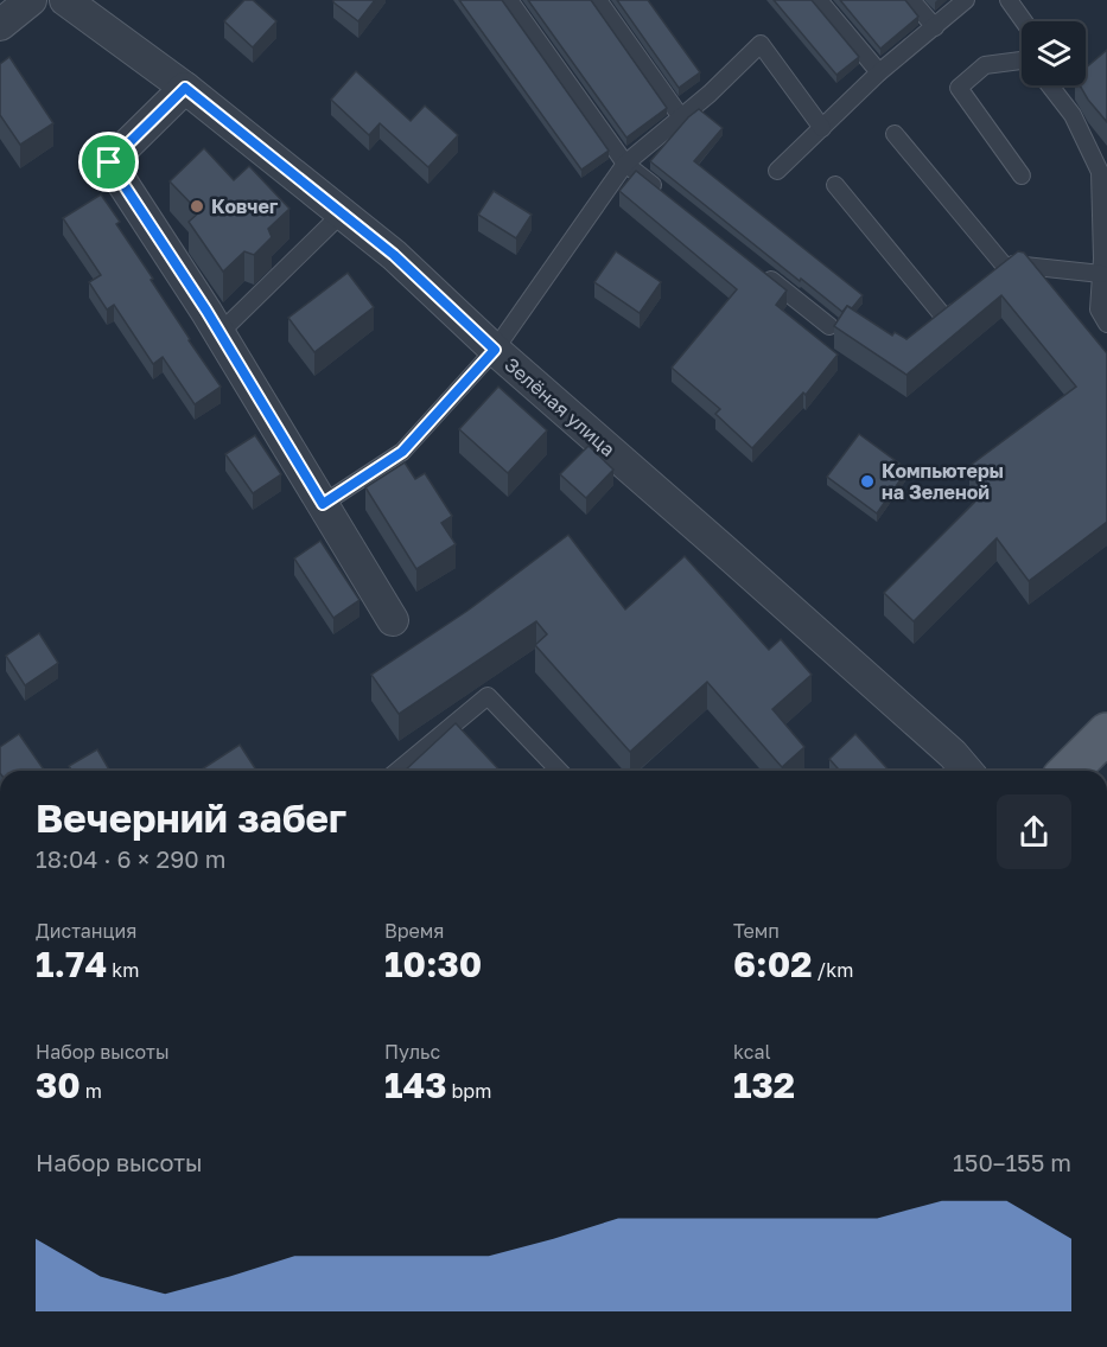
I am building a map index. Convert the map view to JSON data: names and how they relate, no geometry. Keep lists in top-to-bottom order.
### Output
{
  "streets": {
    "street": ["Зелёная улица"]
  },
  "places": ["Ковчег", "Компьютеры на Зеленой"],
  "page": {
    "heading": ["Вечерний забег", "18:04 · 6 × 290 m"],
    "stats": [
      ["Дистанция", "1.74 km"],
      ["Время", "10:30"],
      ["Темп", "6:02 /km"],
      ["Набор высоты", "30 m"],
      ["Пульс", "143 bpm"],
      ["kcal", "132"]
    ],
    "chart": ["Набор высоты", "150–155 m"]
  }
}
